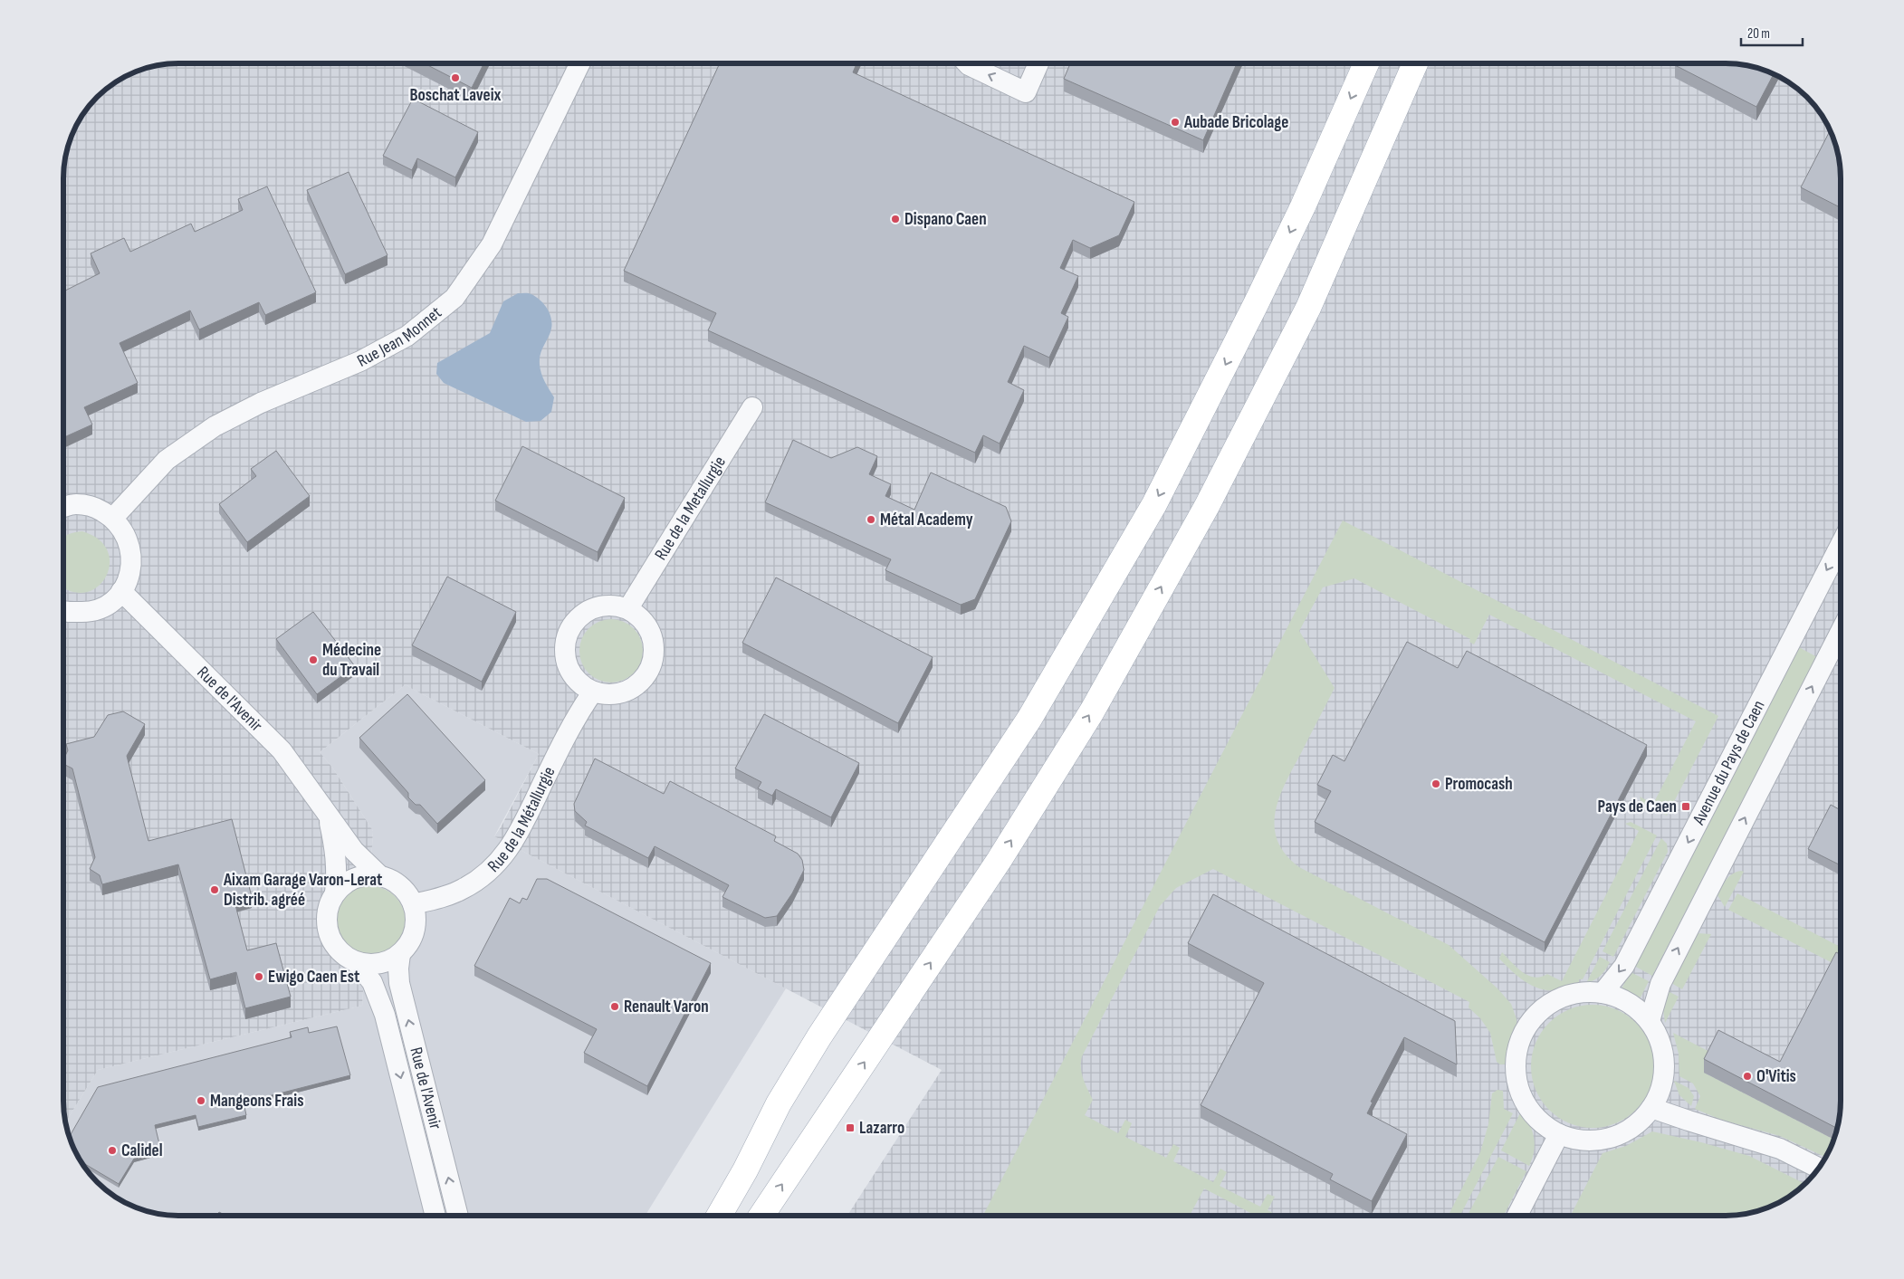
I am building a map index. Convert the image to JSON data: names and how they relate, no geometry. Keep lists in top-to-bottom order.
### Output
{
  "streets": {
    "street": [
      "Rue Jean Monnet",
      "Rue de la Metallurgie",
      "Rue de l'Avenir",
      "Avenue du Pays de Caen",
      "Rue de la Métallurgie"
    ]
  },
  "crossings": [
    ["Rue de la Metallurgie", "Rue de la Métallurgie"],
    ["Rue de l'Avenir", "Rue de la Métallurgie"]
  ],
  "places": {
    "other": [
      "Boschat Laveix",
      "Aubade Bricolage",
      "Dispano Caen",
      "Métal Academy",
      "Médecine du Travail",
      "Promocash",
      "Aixam Garage Varon-Lerat Distrib. agréé",
      "Ewigo Caen Est",
      "Renault Varon",
      "O'Vitis",
      "Mangeons Frais",
      "Calidel"
    ],
    "transit": ["Pays de Caen", "Lazarro"]
  },
  "scale_bar": "20 m"
}
